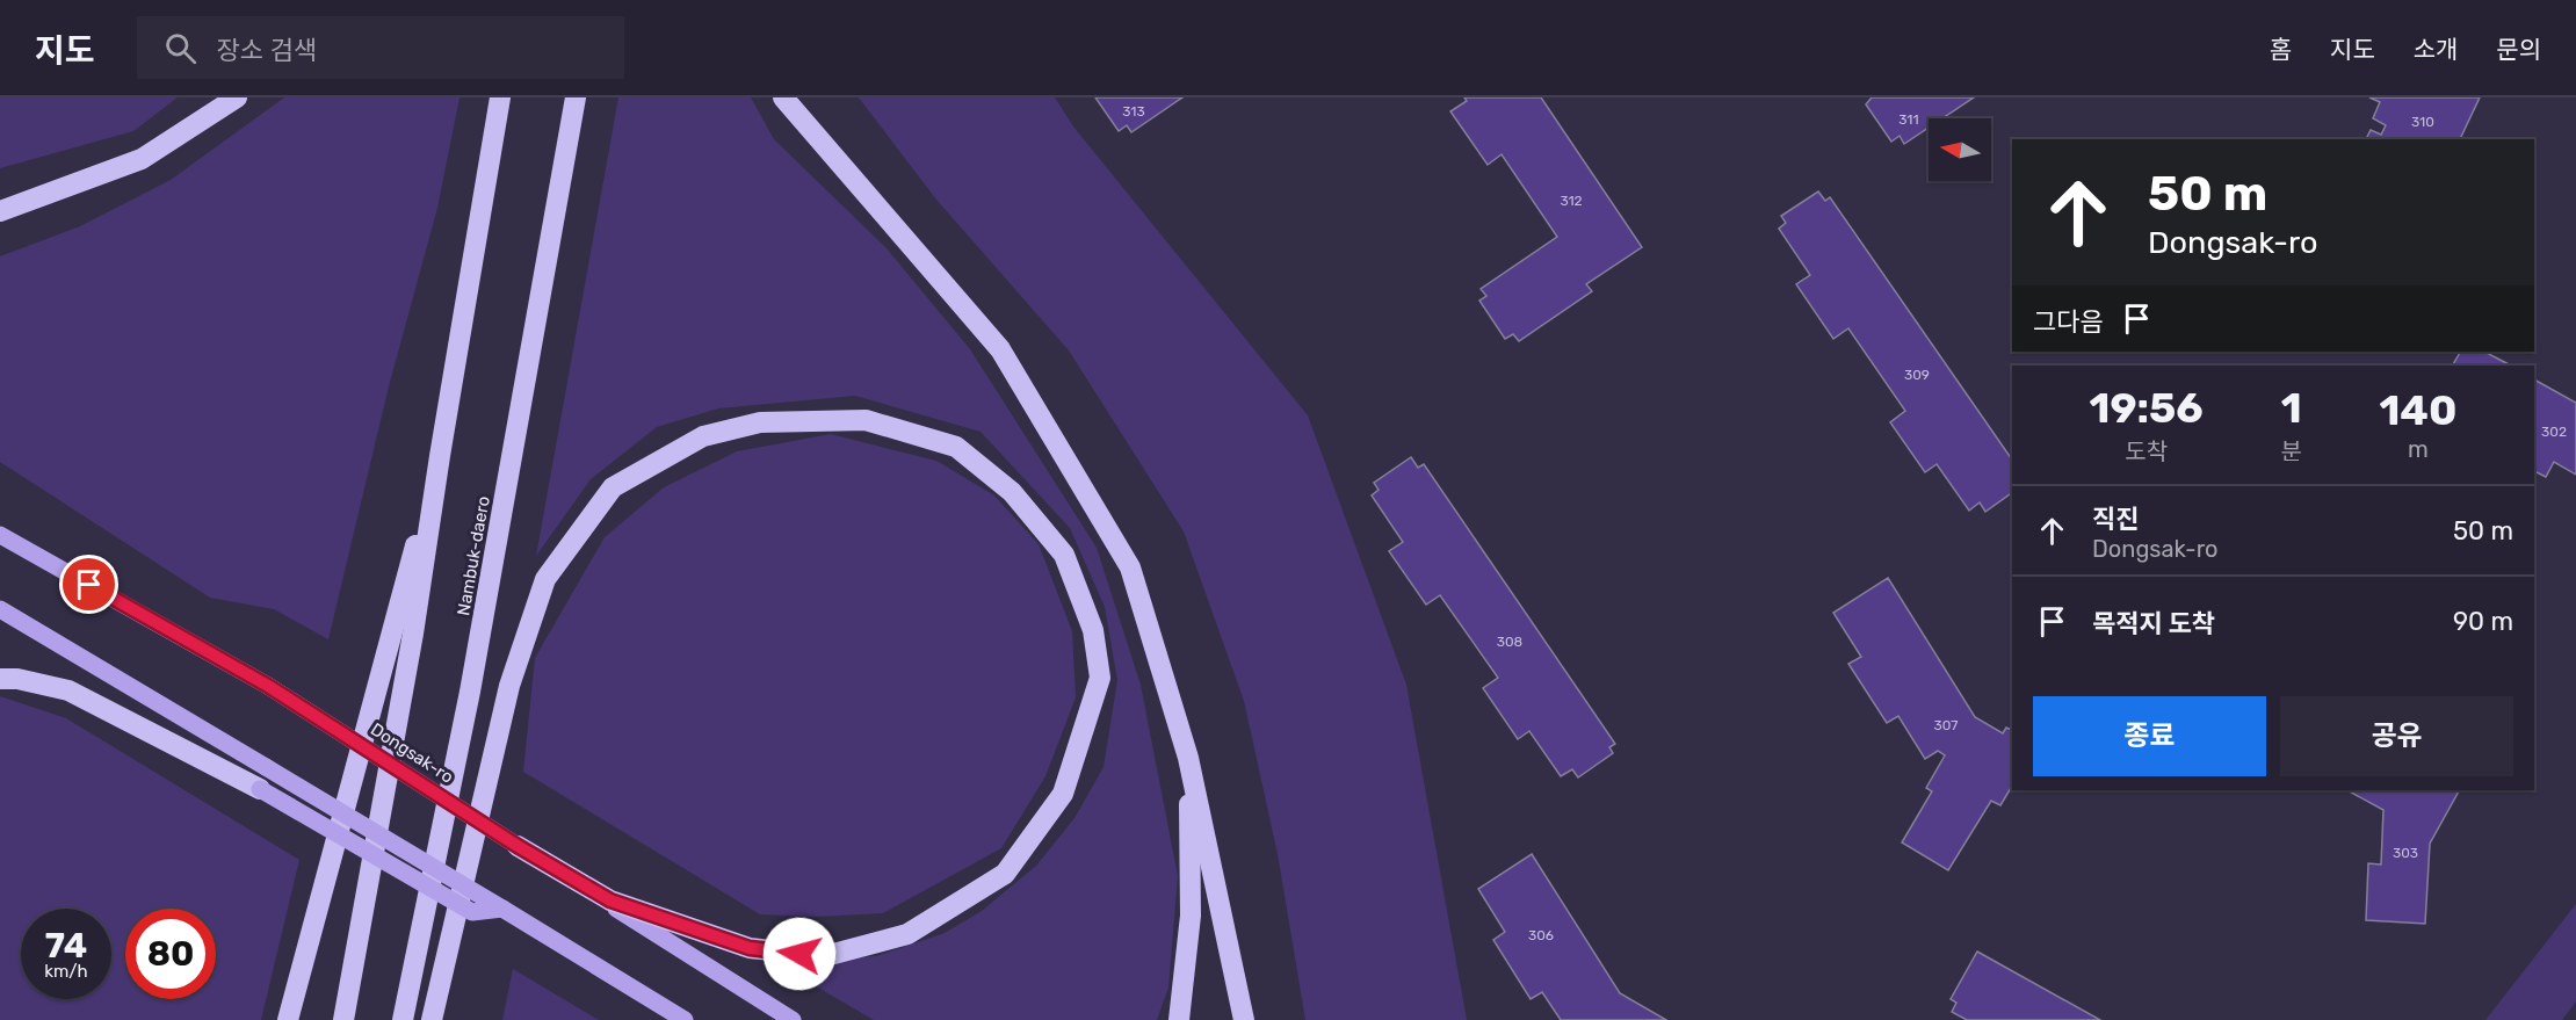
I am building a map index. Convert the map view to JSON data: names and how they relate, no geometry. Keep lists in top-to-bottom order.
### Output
{
  "streets": {
    "highway": ["Nambuk-daero"],
    "main road": ["Dongsak-ro"]
  },
  "house_numbers": [
    "313",
    "311",
    "310",
    "312",
    "309",
    "302",
    "308",
    "307",
    "303",
    "306"
  ],
  "north": "left",
  "page": {
    "header": "지도",
    "search": "장소 검색",
    "nav": [
      "홈",
      "지도",
      "소개",
      "문의"
    ],
    "turn": ["50 m", "Dongsak-ro"],
    "then": "그다음",
    "eta": [
      "19:56",
      "도착",
      "1",
      "분",
      "140",
      "m"
    ],
    "list": [
      {
        "name": "직진",
        "note": "Dongsak-ro",
        "value": "50 m"
      },
      {
        "name": "목적지 도착",
        "value": "90 m"
      }
    ],
    "buttons": ["종료", "공유"],
    "speed": "74 km/h",
    "limit": "80"
  }
}
